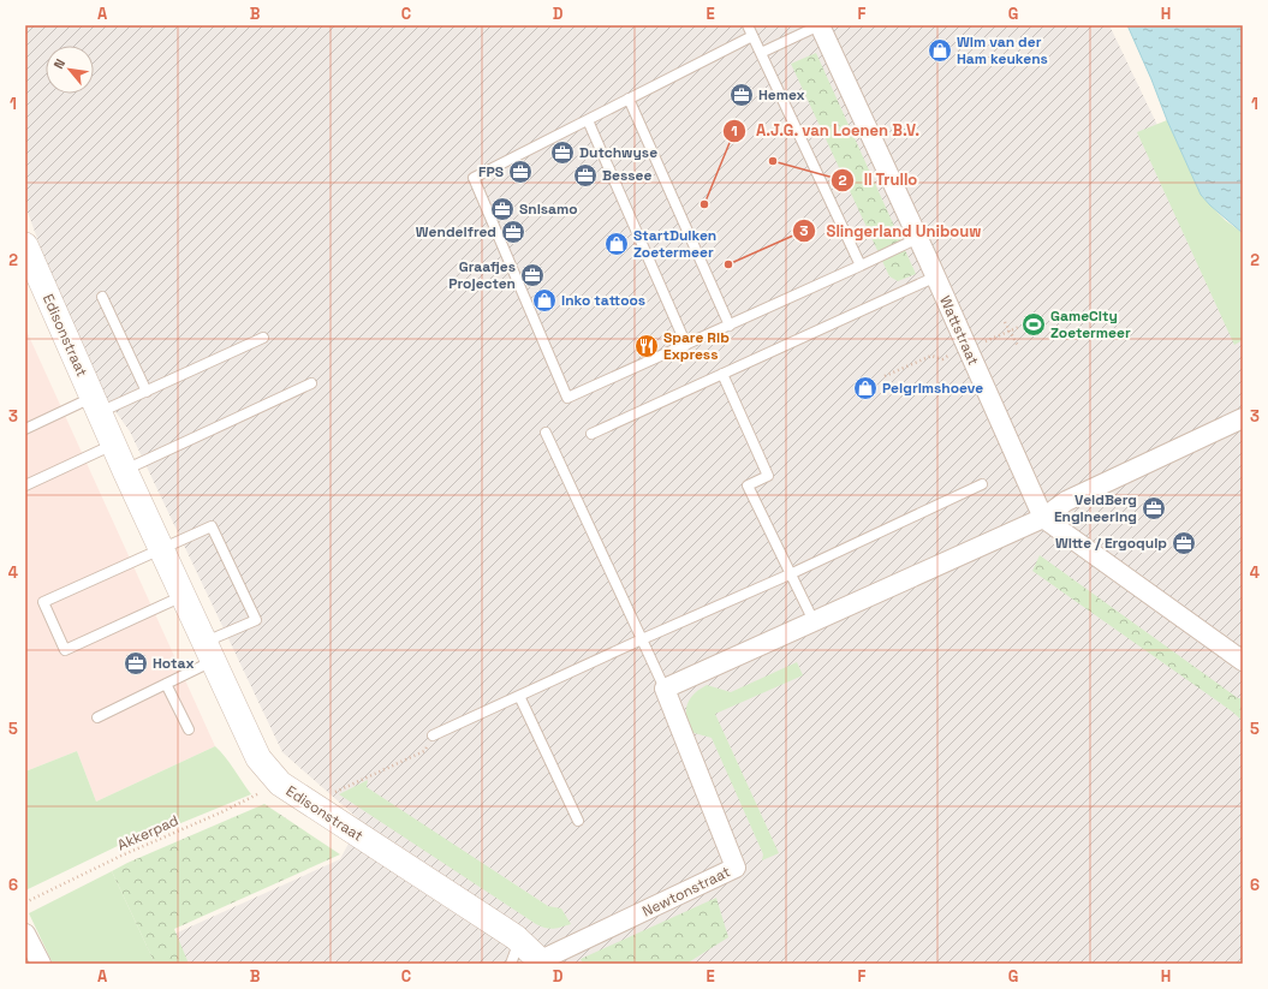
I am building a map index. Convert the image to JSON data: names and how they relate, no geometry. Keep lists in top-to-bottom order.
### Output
{
  "streets": {
    "street": ["Wattstraat", "Edisonstraat", "Newtonstraat"],
    "path": ["Akkerpad"]
  },
  "crossings": [
    ["Edisonstraat", "Akkerpad"],
    ["Edisonstraat", "Newtonstraat"]
  ],
  "places": {
    "shop": [
      "Wim van der Ham keukens",
      "StartDuiken Zoetermeer",
      "Inko tattoos",
      "Pelgrimshoeve"
    ],
    "office": [
      "Hemex",
      "Dutchwyse",
      "FPS",
      "Bessee",
      "Snisamo",
      "Wendelfred",
      "Graafjes Projecten",
      "VeldBerg Engineering",
      "Witte / Ergoquip",
      "Hotax"
    ],
    "other": ["Il Trullo", "A.J.G. van Loenen B.V.", "Slingerland Unibouw"],
    "sports": ["GameCity Zoetermeer"],
    "restaurant": ["Spare Rib Express"]
  },
  "north": "top left",
  "grid": {
    "columns": [
      "A",
      "B",
      "C",
      "D",
      "E",
      "F",
      "G",
      "H"
    ],
    "rows": [
      "1",
      "2",
      "3",
      "4",
      "5",
      "6"
    ]
  }
}
